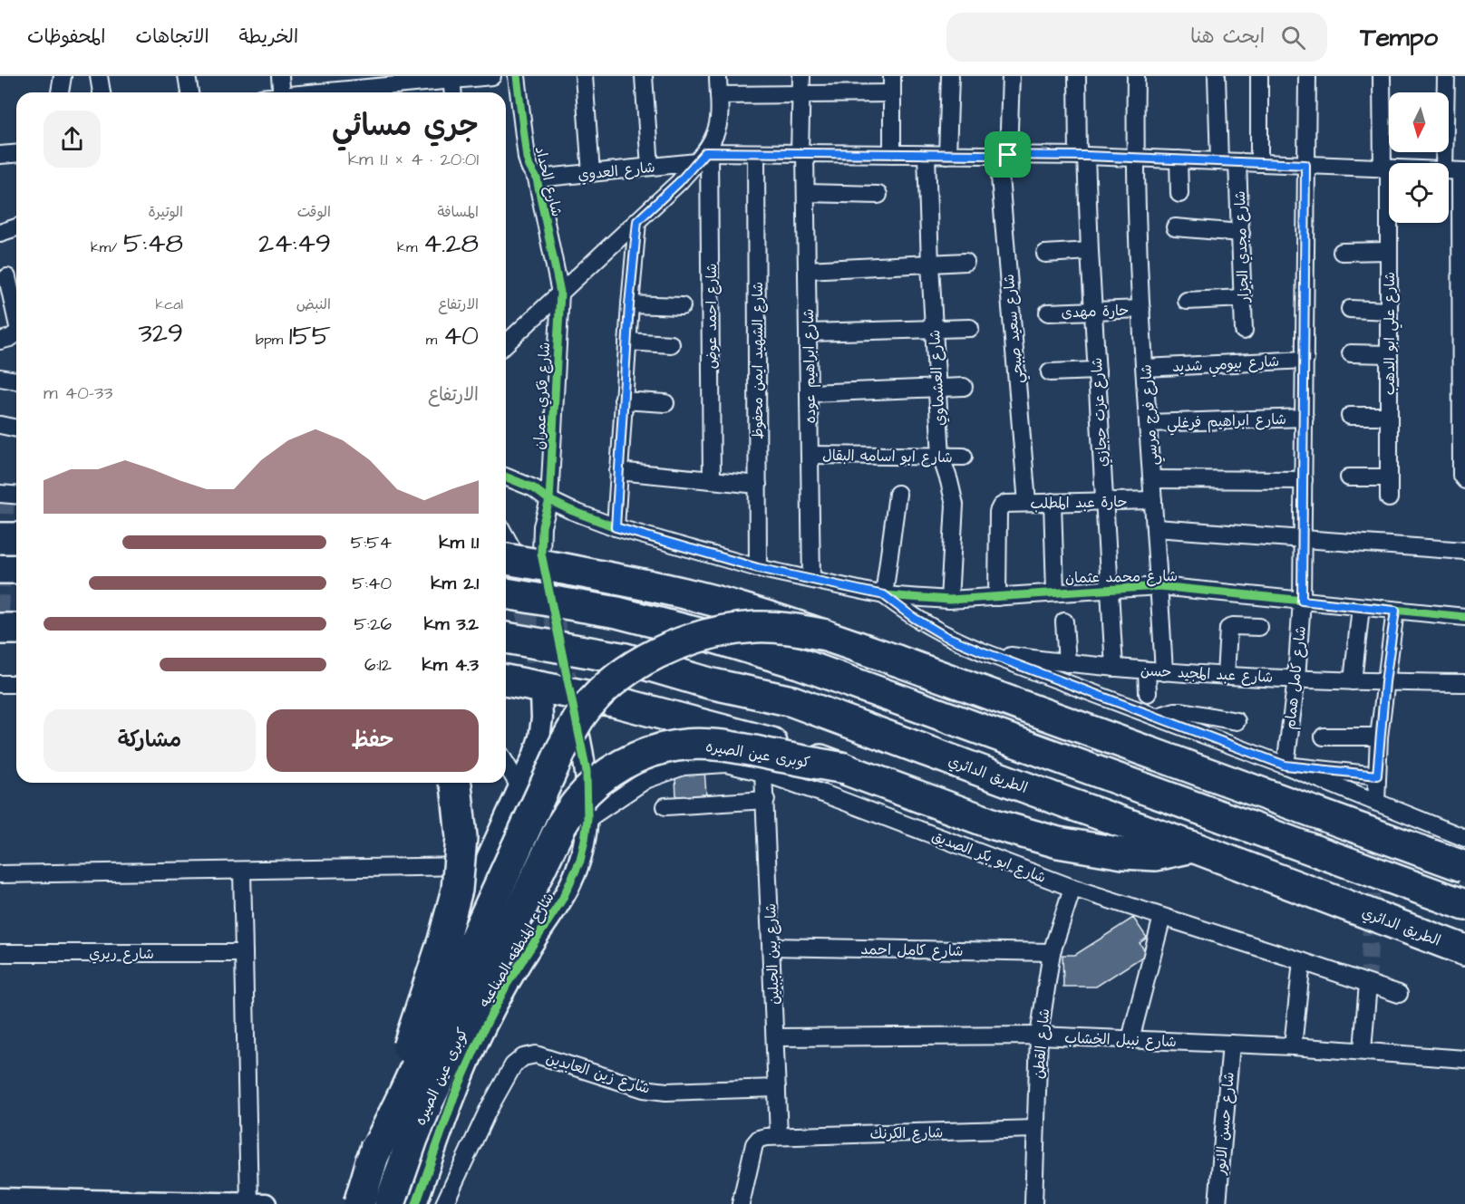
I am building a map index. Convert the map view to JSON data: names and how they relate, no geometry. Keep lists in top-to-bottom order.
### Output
{
  "streets": {
    "highway": ["كوبرى عين الصيره", "الطريق الدائري"],
    "street": [
      "شارع العدوي",
      "شارع الحداد",
      "شارع مجدي الجزار",
      "حارة مهدى",
      "شارع احمد عوض",
      "شارع سعيد صبحي",
      "شارع علي ابو الدهب",
      "شارع الشهيد ايمن محفوظ",
      "شارع بيومي شديد",
      "شارع ابراهيم عوده",
      "شارع العشماوي",
      "شارع فكري عمران",
      "شارع عزت حجازي",
      "شارع فرج مرسي",
      "شارع ابراهيم فرغلي",
      "شارع ابو اسامه البقال",
      "حارة عبد المطلب",
      "شارع محمد عثمان",
      "شارع عبد المجيد حسن",
      "شارع كامل همام",
      "شارع ابو بكر الصديق",
      "شارع المنطقه الصناعيه",
      "شارع كامل احمد",
      "شارع ريري",
      "شارع بين الجبلين",
      "شارع نبيل الخشاب",
      "شارع القطن",
      "شارع زين العابدين",
      "شارع حسن الانور",
      "شارع الكرنك"
    ]
  },
  "crossings": [
    ["شارع العدوي", "شارع الحداد"],
    ["شارع العدوي", "شارع مجدي الجزار"],
    ["شارع العدوي", "شارع احمد عوض"],
    ["شارع العدوي", "شارع سعيد صبحي"],
    ["شارع العدوي", "شارع علي ابو الدهب"],
    ["شارع العدوي", "شارع الشهيد ايمن محفوظ"],
    ["شارع العدوي", "شارع ابراهيم عوده"],
    ["شارع العدوي", "شارع العشماوي"],
    ["شارع العدوي", "شارع عزت حجازي"],
    ["شارع العدوي", "شارع فرج مرسي"],
    ["شارع العدوي", "شارع كامل همام"],
    ["شارع الحداد", "شارع فكري عمران"],
    ["حارة مهدى", "شارع عزت حجازي"],
    ["حارة مهدى", "شارع فرج مرسي"],
    ["شارع سعيد صبحي", "حارة عبد المطلب"],
    ["شارع بيومي شديد", "شارع فرج مرسي"],
    ["شارع بيومي شديد", "شارع كامل همام"],
    ["شارع ابراهيم عوده", "شارع ابو اسامه البقال"],
    ["شارع ابراهيم عوده", "شارع محمد عثمان"],
    ["شارع العشماوي", "شارع ابو اسامه البقال"],
    ["شارع العشماوي", "شارع محمد عثمان"],
    ["شارع عزت حجازي", "حارة عبد المطلب"],
    ["شارع عزت حجازي", "شارع محمد عثمان"],
    ["شارع عزت حجازي", "شارع عبد المجيد حسن"],
    ["شارع فرج مرسي", "شارع ابراهيم فرغلي"],
    ["شارع فرج مرسي", "حارة عبد المطلب"],
    ["شارع فرج مرسي", "شارع محمد عثمان"],
    ["شارع فرج مرسي", "شارع عبد المجيد حسن"],
    ["شارع ابراهيم فرغلي", "شارع كامل همام"],
    ["حارة عبد المطلب", "شارع محمد عثمان"],
    ["شارع محمد عثمان", "شارع كامل همام"],
    ["شارع عبد المجيد حسن", "شارع كامل همام"],
    ["شارع ابو بكر الصديق", "شارع المنطقه الصناعيه"],
    ["شارع ابو بكر الصديق", "شارع بين الجبلين"],
    ["شارع ابو بكر الصديق", "شارع القطن"],
    ["شارع كامل احمد", "شارع بين الجبلين"],
    ["شارع كامل احمد", "شارع القطن"],
    ["شارع بين الجبلين", "شارع نبيل الخشاب"],
    ["شارع بين الجبلين", "شارع زين العابدين"],
    ["شارع بين الجبلين", "شارع الكرنك"],
    ["شارع نبيل الخشاب", "شارع القطن"],
    ["شارع نبيل الخشاب", "شارع حسن الانور"],
    ["شارع القطن", "شارع الكرنك"]
  ],
  "north": "bottom",
  "page": {
    "header": "Tempo",
    "search": "ابحث هنا",
    "nav": ["الخريطة", "الاتجاهات", "المحفوظات"],
    "heading": ["جري مسائي", "20:01 · 4 × 1.1 km"],
    "stats": [
      ["المسافة", "4.28 km"],
      ["الوقت", "24:49"],
      ["الوتيرة", "5:48 /km"],
      ["الارتفاع", "40 m"],
      ["النبض", "155 bpm"],
      ["kcal", "329"]
    ],
    "chart": ["الارتفاع", "33–40 m"],
    "list": [
      {
        "name": "1.1 km",
        "note": "5:54"
      },
      {
        "name": "2.1 km",
        "note": "5:40"
      },
      {
        "name": "3.2 km",
        "note": "5:26"
      },
      {
        "name": "4.3 km",
        "note": "6:12"
      }
    ],
    "buttons": ["حفظ", "مشاركة"]
  }
}
